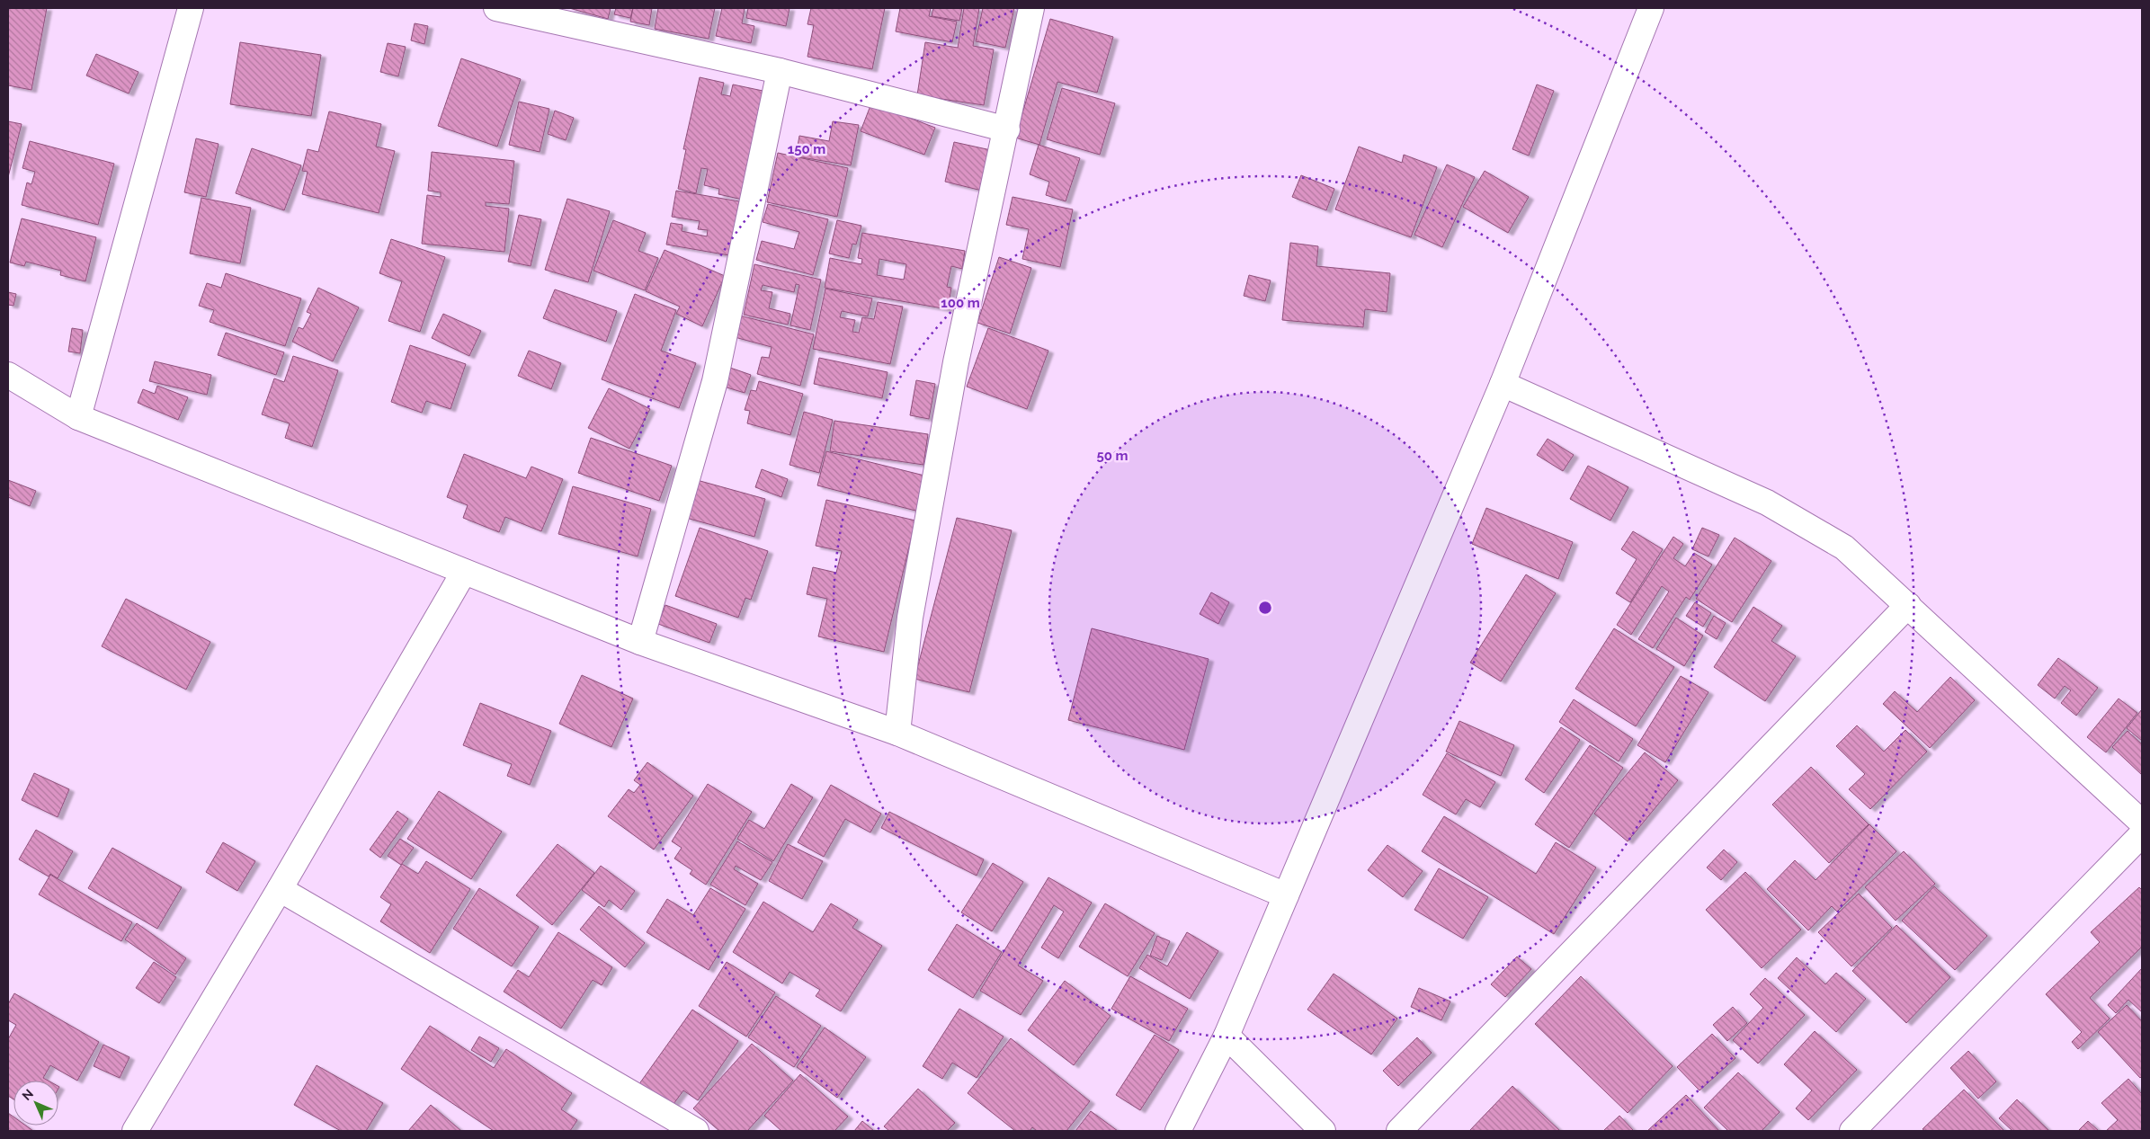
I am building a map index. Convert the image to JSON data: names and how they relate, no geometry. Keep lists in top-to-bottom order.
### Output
{
  "north": "top left",
  "rings": ["150 m", "100 m", "50 m"]
}
